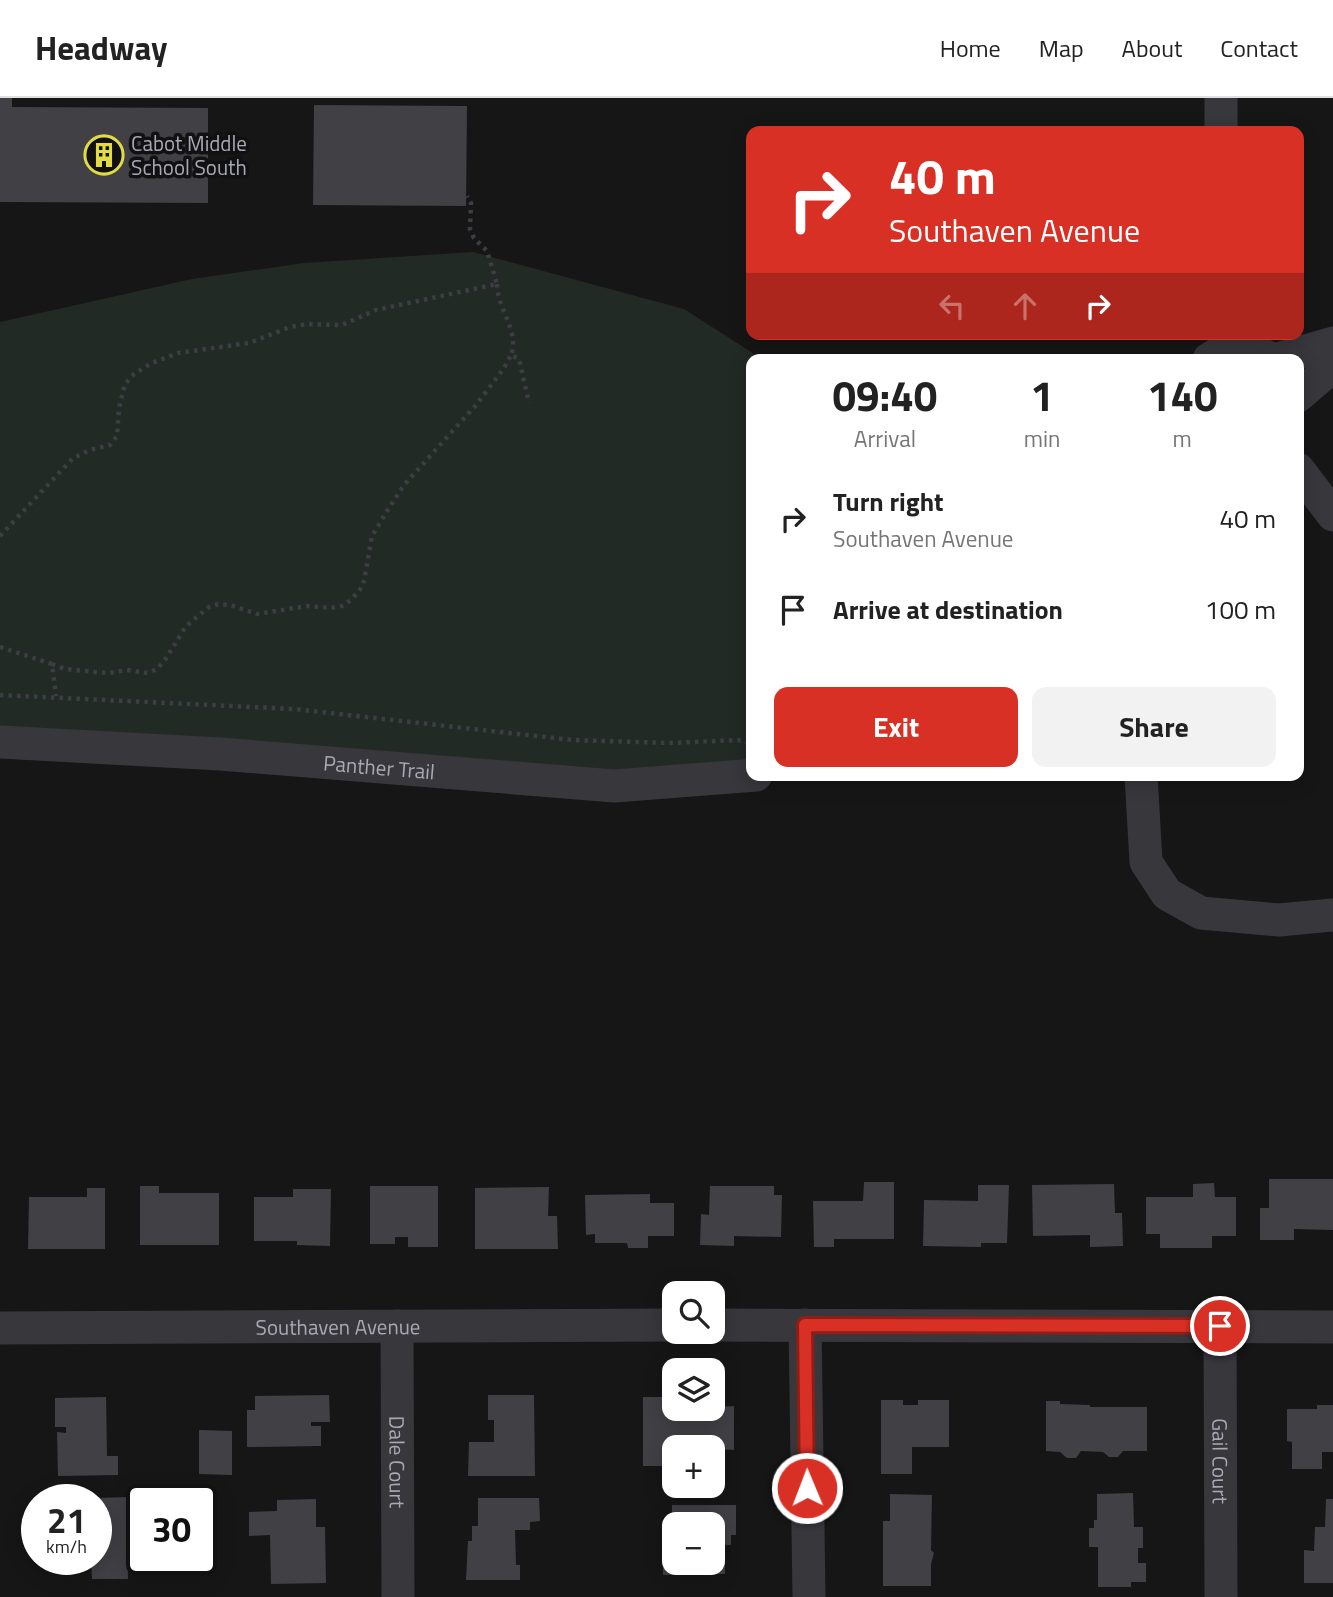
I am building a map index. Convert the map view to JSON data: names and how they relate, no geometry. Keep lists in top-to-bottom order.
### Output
{
  "streets": {
    "street": [
      "Panther Trail",
      "Southaven Avenue",
      "Gail Court",
      "Dale Court"
    ]
  },
  "crossings": [
    ["Southaven Avenue", "Dale Court"]
  ],
  "places": {
    "building": ["Cabot Middle School South"]
  },
  "page": {
    "header": "Headway",
    "nav": [
      "Home",
      "Map",
      "About",
      "Contact"
    ],
    "turn": ["40 m", "Southaven Avenue"],
    "eta": [
      "09:40",
      "Arrival",
      "1",
      "min",
      "140",
      "m"
    ],
    "list": [
      {
        "name": "Turn right",
        "note": "Southaven Avenue",
        "value": "40 m"
      },
      {
        "name": "Arrive at destination",
        "value": "100 m"
      }
    ],
    "buttons": ["Exit", "Share"],
    "map_buttons": ["+", "−"],
    "speed": "21 km/h",
    "limit": "30"
  }
}
